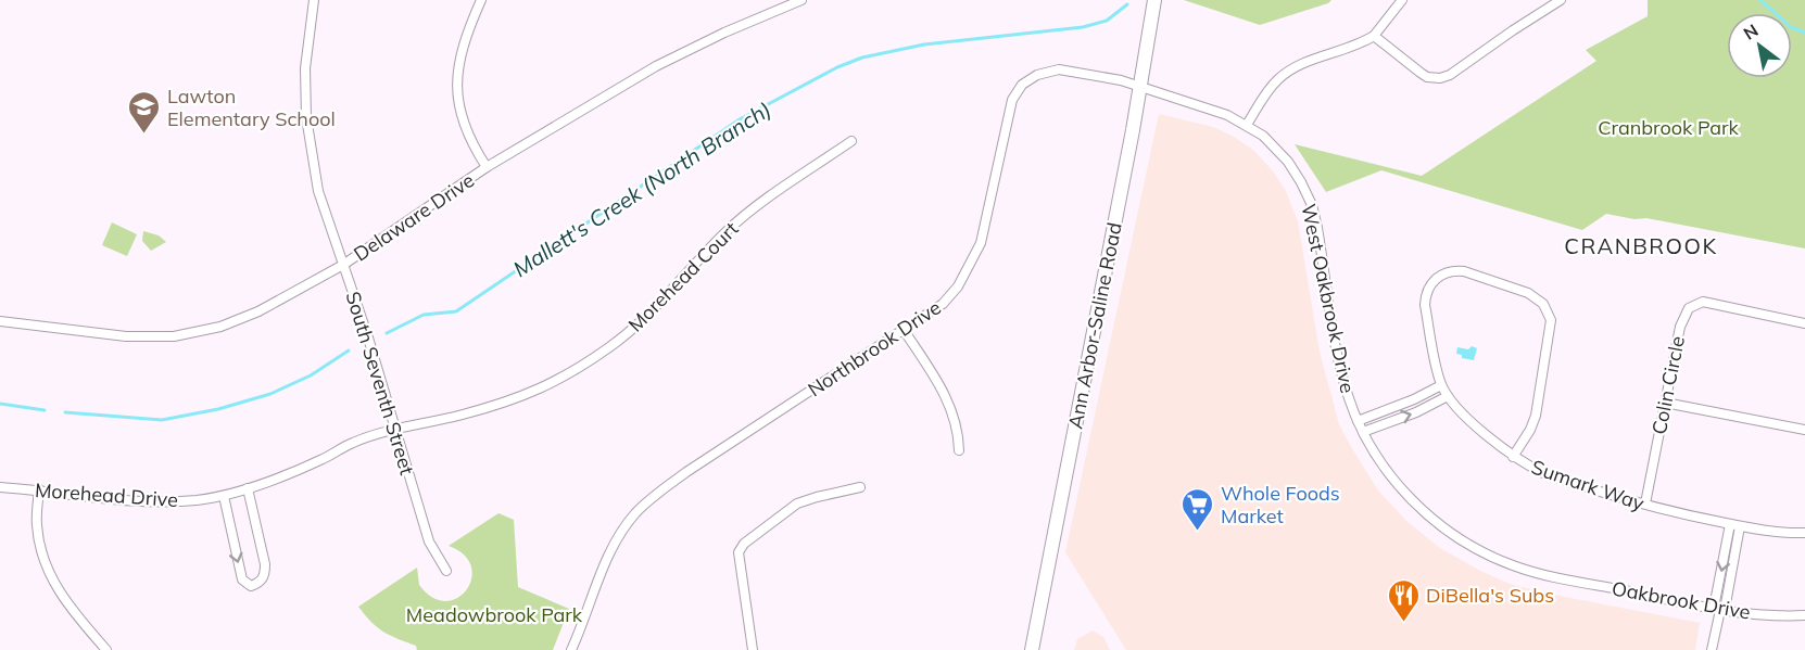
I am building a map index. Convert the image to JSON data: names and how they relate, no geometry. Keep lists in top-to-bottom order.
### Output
{
  "streets": {
    "main road": ["Ann Arbor-Saline Road"],
    "street": [
      "Delaware Drive",
      "Morehead Court",
      "West Oakbrook Drive",
      "Northbrook Drive",
      "South Seventh Street",
      "Colin Circle",
      "Sumark Way",
      "Morehead Drive",
      "Oakbrook Drive"
    ]
  },
  "crossings": [
    ["Delaware Drive", "South Seventh Street"],
    ["Morehead Court", "South Seventh Street"],
    ["Morehead Court", "Morehead Drive"],
    ["West Oakbrook Drive", "Ann Arbor-Saline Road"],
    ["West Oakbrook Drive", "Northbrook Drive"],
    ["West Oakbrook Drive", "Oakbrook Drive"],
    ["Ann Arbor-Saline Road", "Northbrook Drive"],
    ["South Seventh Street", "Morehead Drive"],
    ["Colin Circle", "Sumark Way"]
  ],
  "districts": ["CRANBROOK"],
  "water": ["Mallett's Creek (North Branch)"],
  "parks": ["Cranbrook Park", "Meadowbrook Park"],
  "places": {
    "school or university": ["Lawton Elementary School"],
    "supermarket": ["Whole Foods Market"],
    "restaurant": ["DiBella's Subs"]
  },
  "north": "top left"
}
